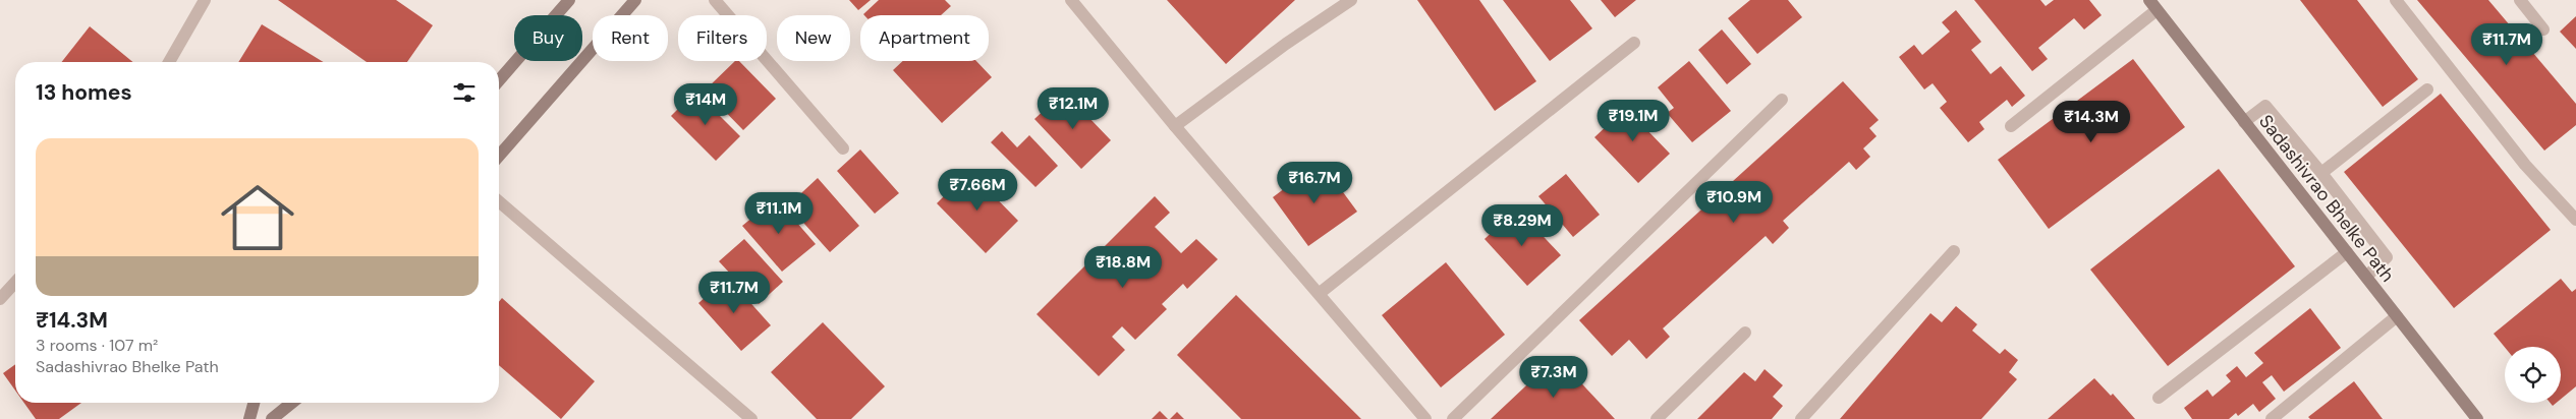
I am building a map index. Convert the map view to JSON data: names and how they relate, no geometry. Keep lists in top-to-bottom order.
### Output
{
  "streets": {
    "street": ["Sadashivrao Bhelke Path"]
  },
  "page": {
    "chip": [
      "Buy",
      "Rent",
      "Filters",
      "New",
      "Apartment"
    ],
    "price": [
      "₹11.7M",
      "₹14M",
      "₹12.1M",
      "₹19.1M",
      "₹14.3M",
      "₹16.7M",
      "₹7.66M",
      "₹10.9M",
      "₹11.1M",
      "₹8.29M",
      "₹18.8M",
      "₹11.7M",
      "₹7.3M"
    ],
    "heading": "13 homes",
    "list": [
      {
        "name": "₹14.3M",
        "note": "3 rooms · 107 m² · Sadashivrao Bhelke Path"
      }
    ]
  }
}
